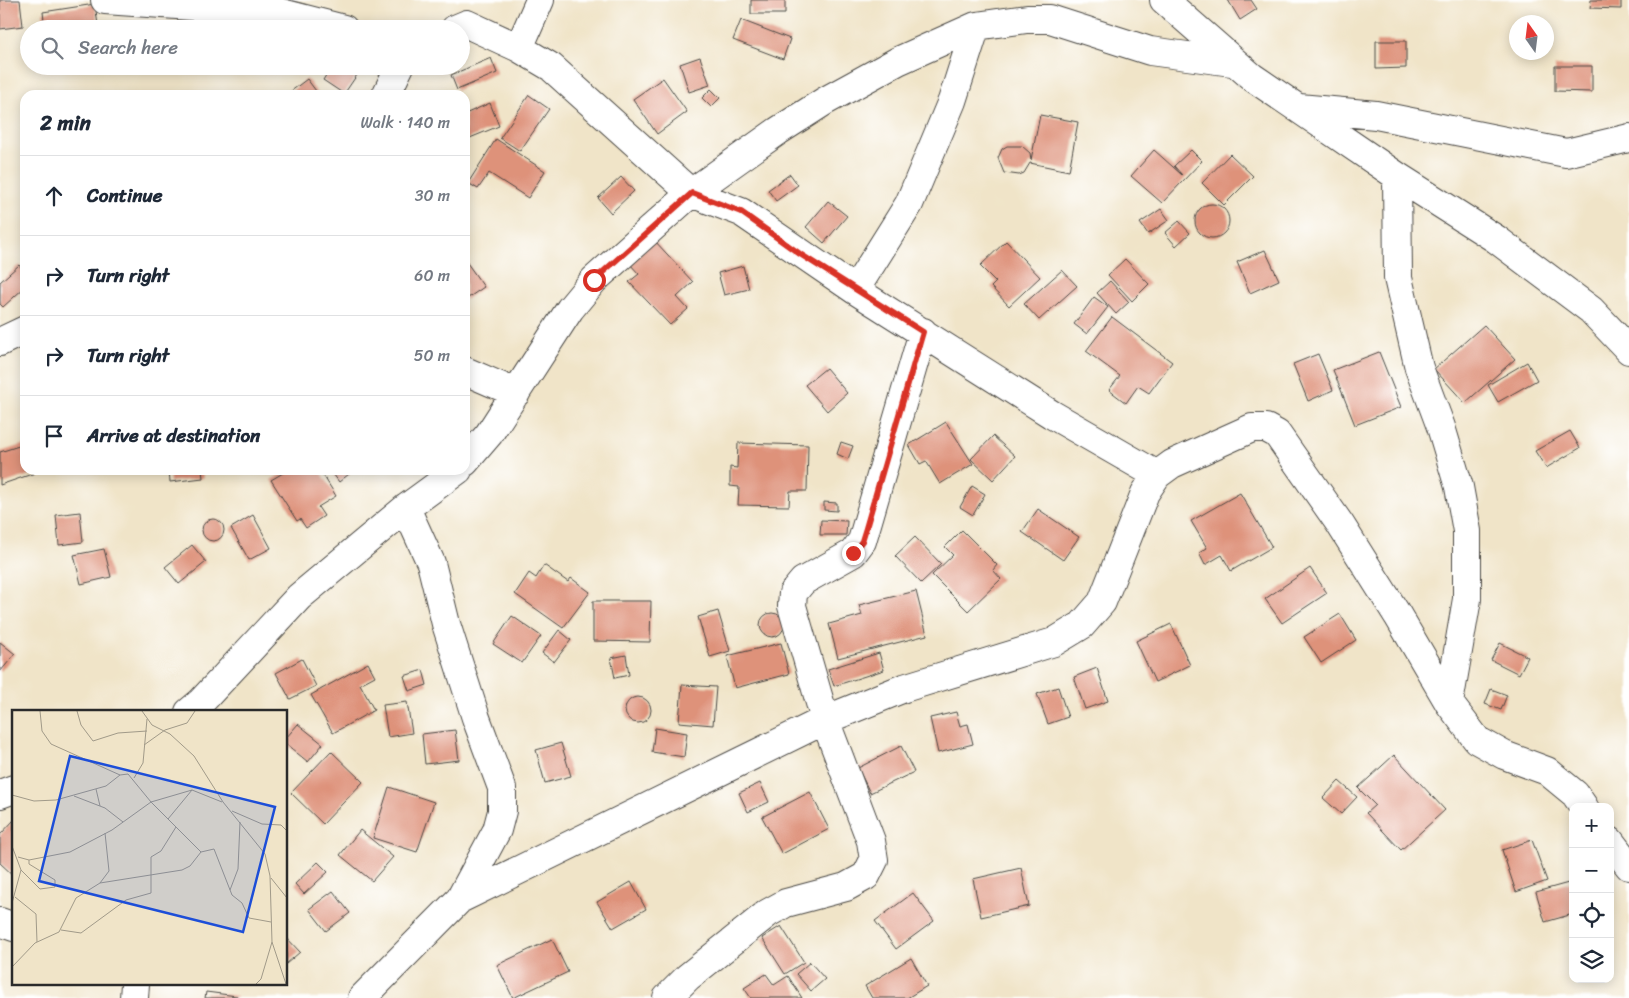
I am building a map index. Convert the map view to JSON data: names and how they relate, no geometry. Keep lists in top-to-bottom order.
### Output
{
  "north": "top",
  "page": {
    "search": "Search here",
    "heading": ["2 min", "Walk · 140 m"],
    "list": [
      ["Continue", "30 m"],
      ["Turn right", "60 m"],
      ["Turn right", "50 m"],
      "Arrive at destination"
    ],
    "map_buttons": ["+", "−"]
  }
}
